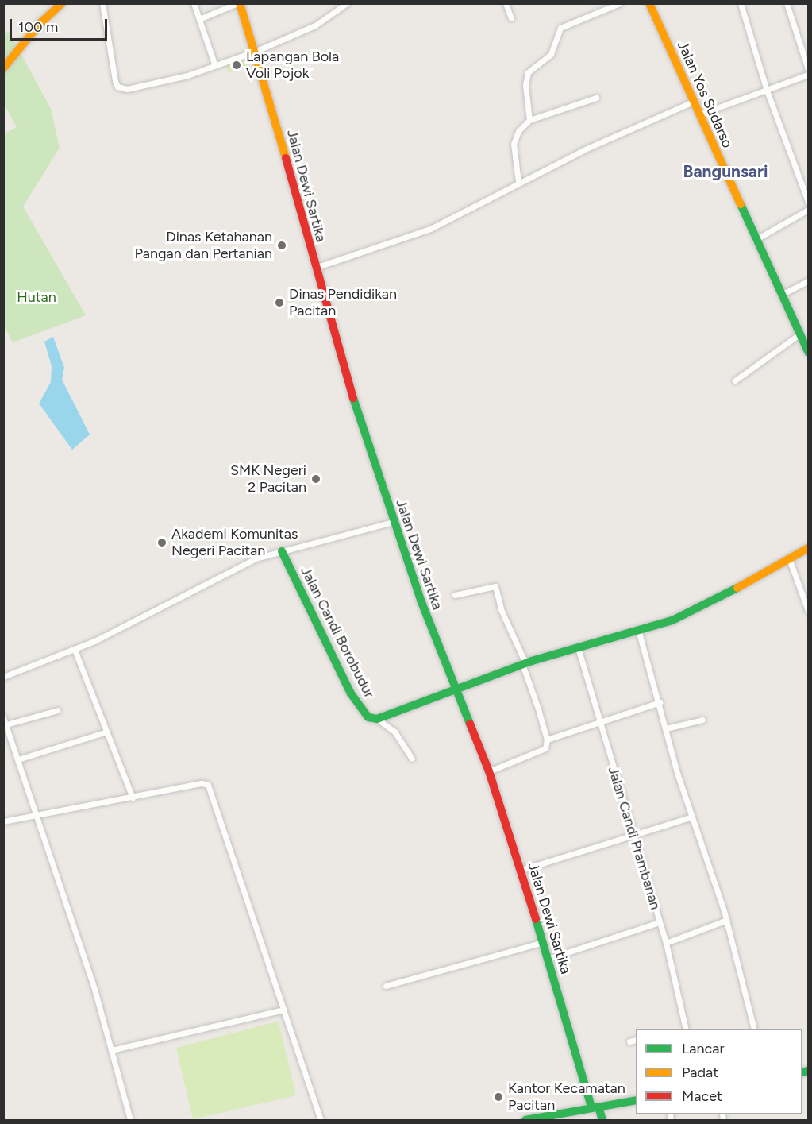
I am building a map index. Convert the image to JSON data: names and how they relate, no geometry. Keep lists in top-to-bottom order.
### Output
{
  "streets": {
    "street": [
      "Jalan Yos Sudarso",
      "Jalan Dewi Sartika",
      "Jalan Candi Borobudur",
      "Jalan Candi Prambanan"
    ]
  },
  "districts": ["Bangunsari"],
  "parks": ["Hutan"],
  "places": [
    "Lapangan Bola Voli Pojok",
    "Dinas Ketahanan Pangan dan Pertanian",
    "Dinas Pendidikan Pacitan",
    "SMK Negeri 2 Pacitan",
    "Akademi Komunitas Negeri Pacitan",
    "Kantor Kecamatan Pacitan"
  ],
  "legend": ["Lancar", "Padat", "Macet"],
  "scale_bar": "100 m"
}
